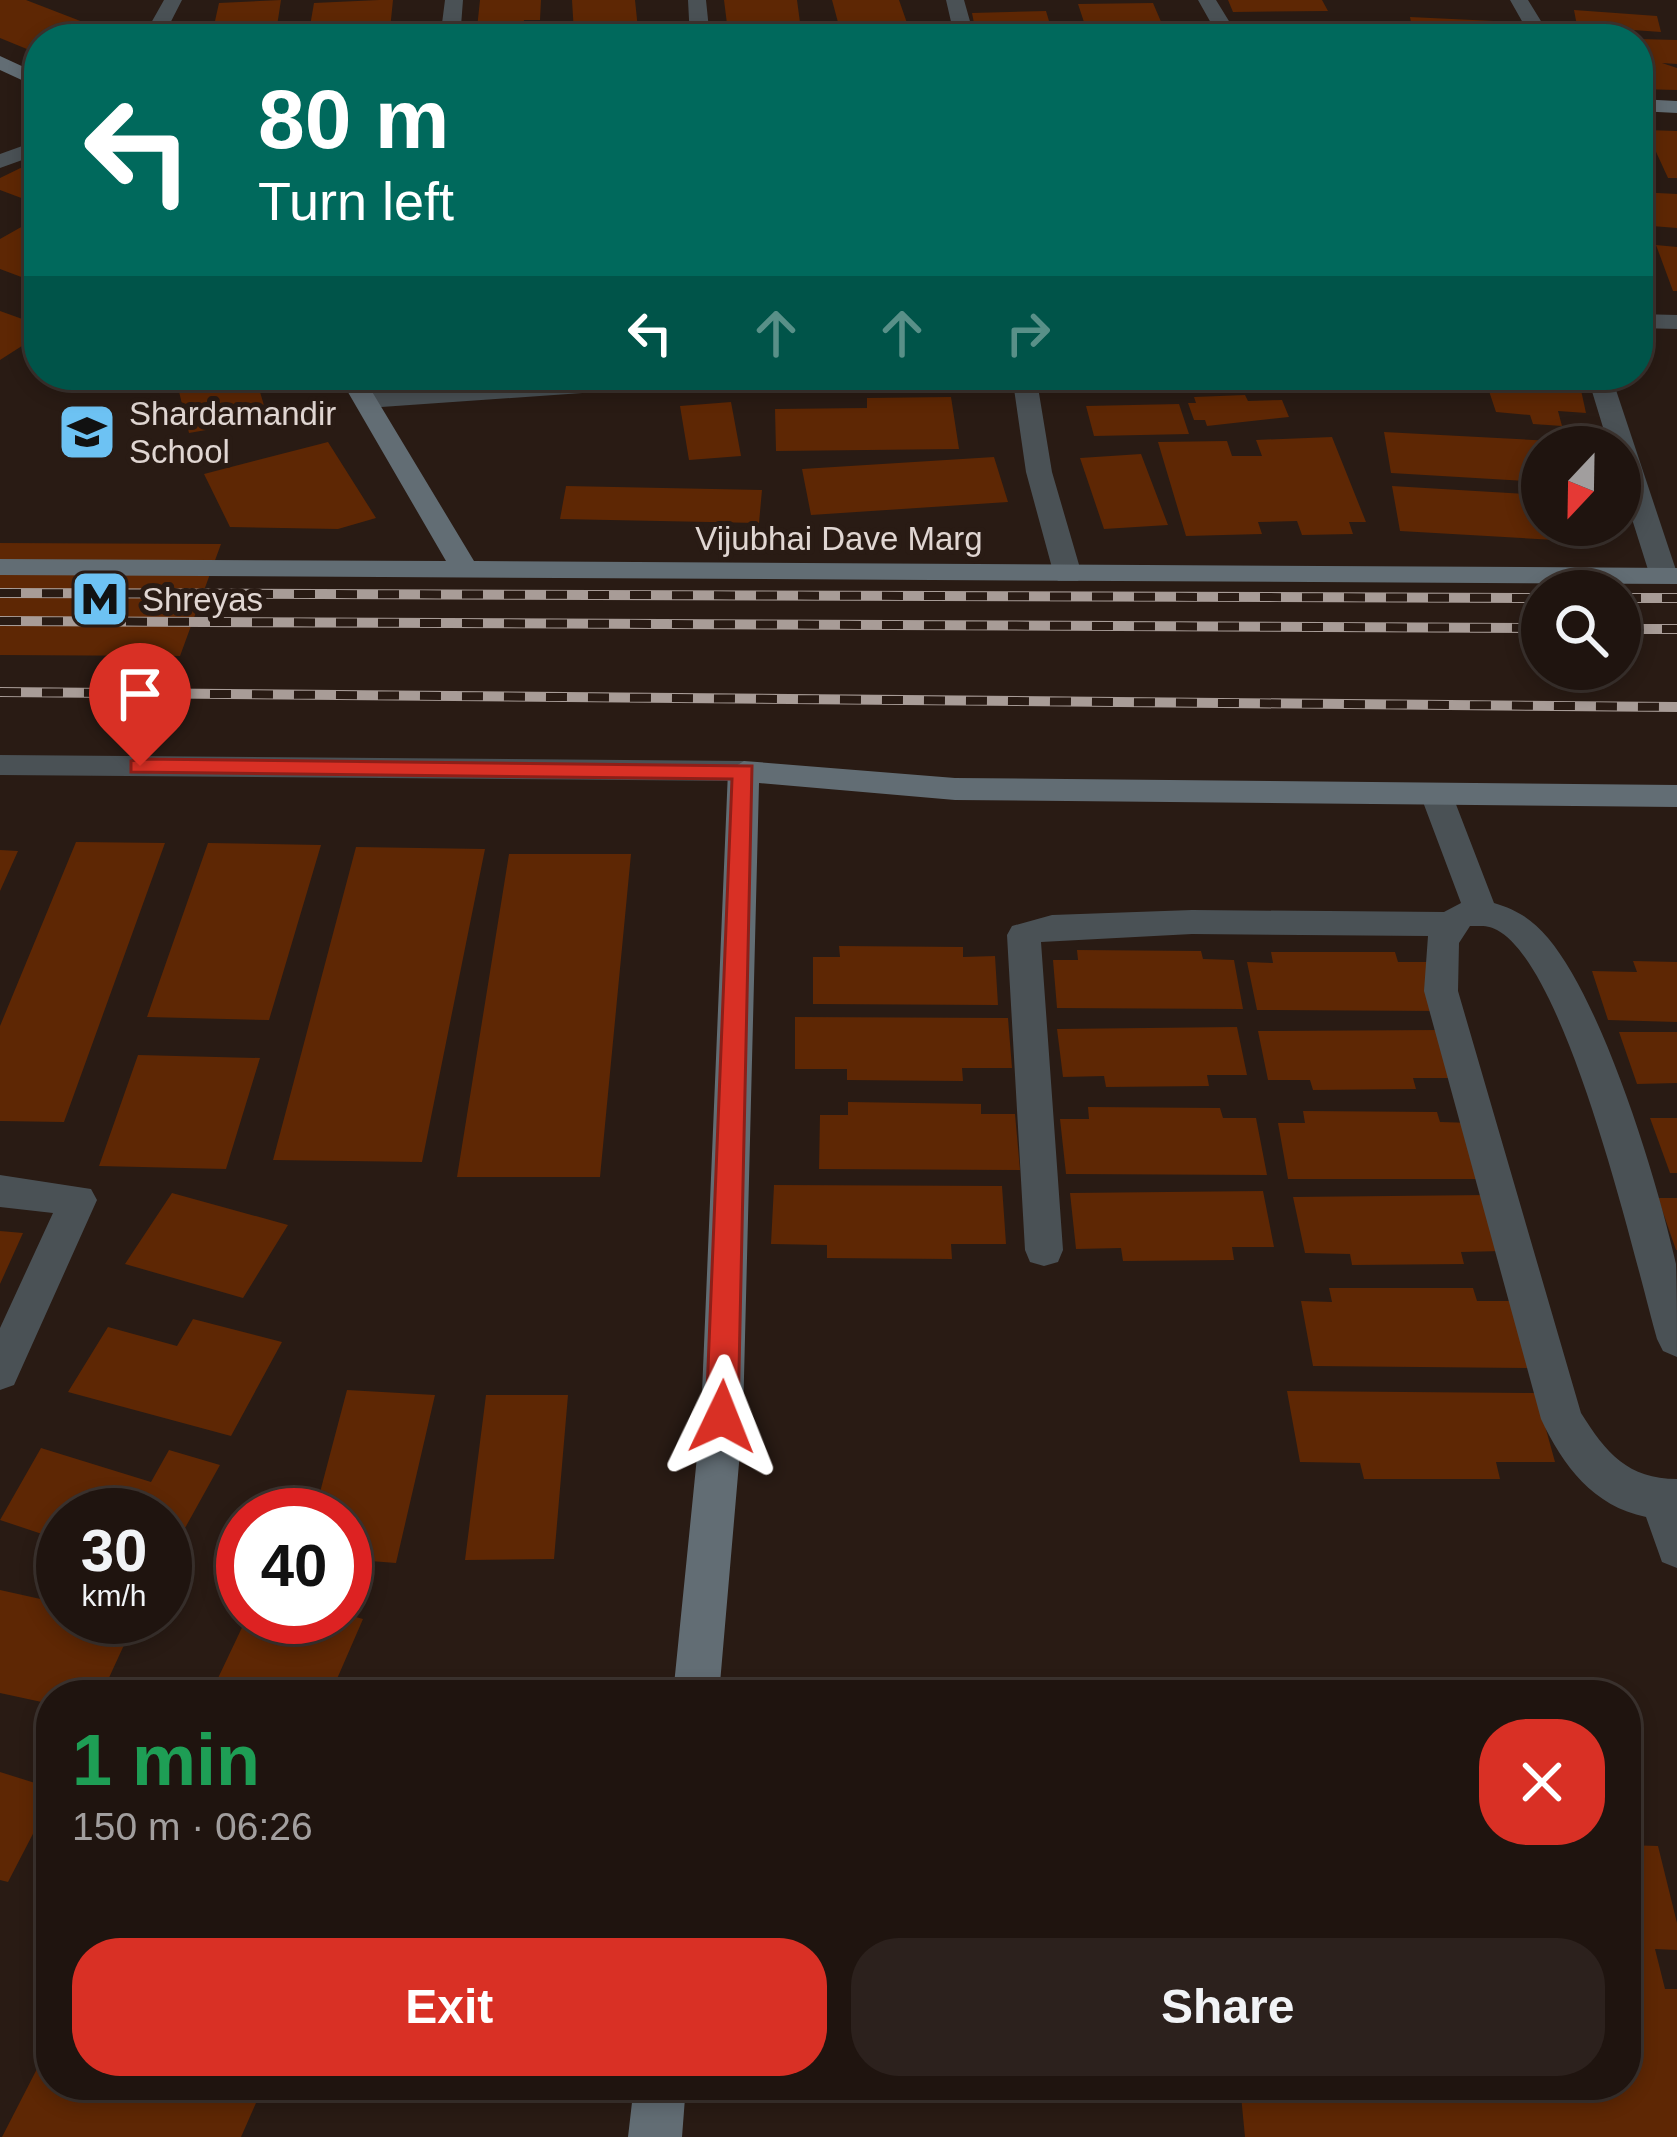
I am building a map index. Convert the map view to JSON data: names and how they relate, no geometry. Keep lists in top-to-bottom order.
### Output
{
  "streets": {
    "street": ["Vijubhai Dave Marg"]
  },
  "places": {
    "school or university": ["Shardamandir School"],
    "metro station": ["Shreyas"]
  },
  "north": "bottom",
  "page": {
    "turn": ["80 m", "Turn left"],
    "speed": "30 km/h",
    "limit": "40",
    "heading": ["1 min", "150 m · 06:26"],
    "buttons": ["Exit", "Share"]
  }
}
